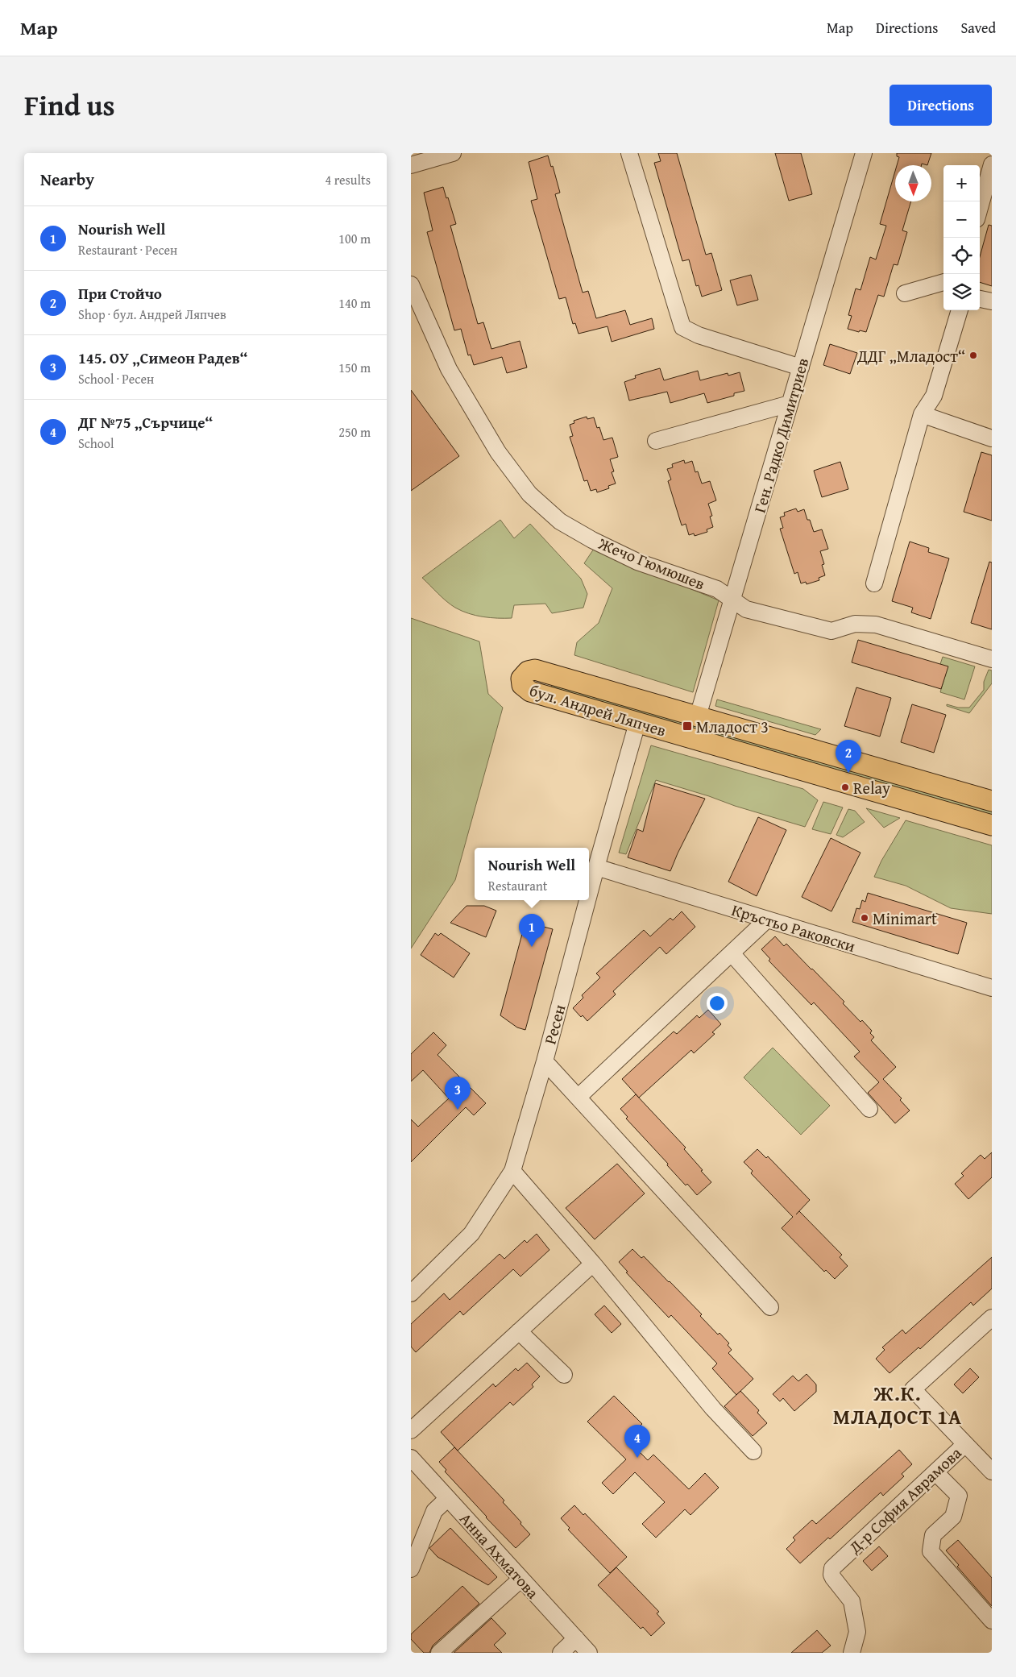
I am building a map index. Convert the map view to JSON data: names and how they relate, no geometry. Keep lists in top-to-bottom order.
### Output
{
  "streets": {
    "main road": ["бул. Андрей Ляпчев"],
    "street": [
      "Ген. Радко Димитриев",
      "Жечо Гюмюшев",
      "Кръстьо Раковски",
      "Ресен",
      "Д-р София Аврамова",
      "Анна Ахматова"
    ]
  },
  "crossings": [
    ["Ген. Радко Димитриев", "Жечо Гюмюшев"],
    ["Ген. Радко Димитриев", "бул. Андрей Ляпчев"],
    ["бул. Андрей Ляпчев", "Ресен"],
    ["Кръстьо Раковски", "Ресен"]
  ],
  "districts": ["Ж.К. МЛАДОСТ 1А"],
  "places": {
    "other": ["ДДГ „Младост“", "Relay", "Minimart"],
    "transit": ["Младост 3"]
  },
  "north": "bottom",
  "page": {
    "header": "Map",
    "nav": ["Map", "Directions", "Saved"],
    "title": "Find us",
    "buttons": "Directions",
    "heading": ["Nearby", "4 results"],
    "map_buttons": ["+", "−"],
    "list": [
      {
        "mark": "1",
        "name": "Nourish Well",
        "note": "Restaurant · Ресен",
        "value": "100 m"
      },
      {
        "mark": "2",
        "name": "При Стойчо",
        "note": "Shop · бул. Андрей Ляпчев",
        "value": "140 m"
      },
      {
        "mark": "3",
        "name": "145. ОУ „Симеон Радев“",
        "note": "School · Ресен",
        "value": "150 m"
      },
      {
        "mark": "4",
        "name": "ДГ №75 „Сърчице“",
        "note": "School",
        "value": "250 m"
      }
    ],
    "pins": [
      "2",
      "1",
      "3",
      "4"
    ],
    "popup": ["Nourish Well", "Restaurant"]
  }
}
